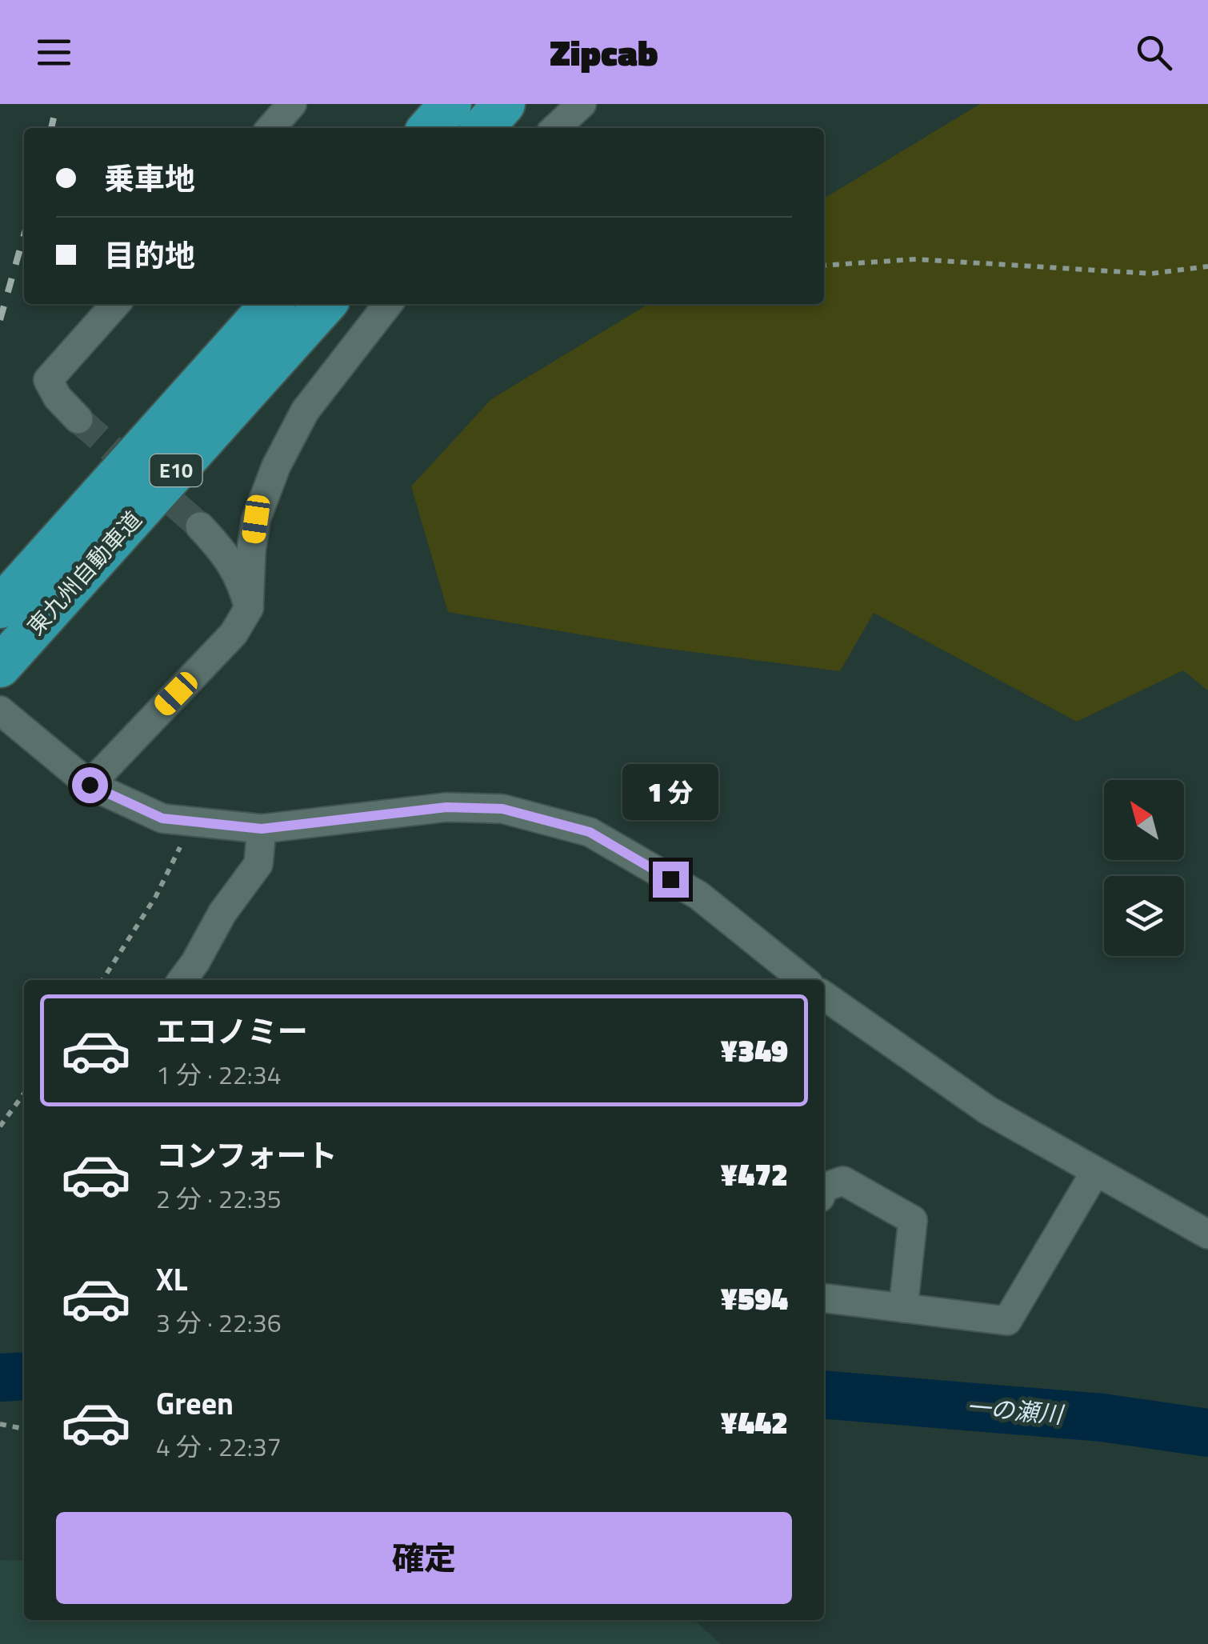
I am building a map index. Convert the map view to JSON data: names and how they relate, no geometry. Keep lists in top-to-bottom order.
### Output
{
  "streets": {
    "highway": ["E10", "東九州自動車道"]
  },
  "water": ["一の瀬川"],
  "north": "top left",
  "page": {
    "header": "Zipcab",
    "banner": ["乗車地", "目的地"],
    "bubble": "1 分",
    "list": [
      {
        "name": "エコノミー",
        "note": "1 分 · 22:34",
        "value": "¥349"
      },
      {
        "name": "コンフォート",
        "note": "2 分 · 22:35",
        "value": "¥472"
      },
      {
        "name": "XL",
        "note": "3 分 · 22:36",
        "value": "¥594"
      },
      {
        "name": "Green",
        "note": "4 分 · 22:37",
        "value": "¥442"
      }
    ],
    "buttons": "確定"
  }
}
